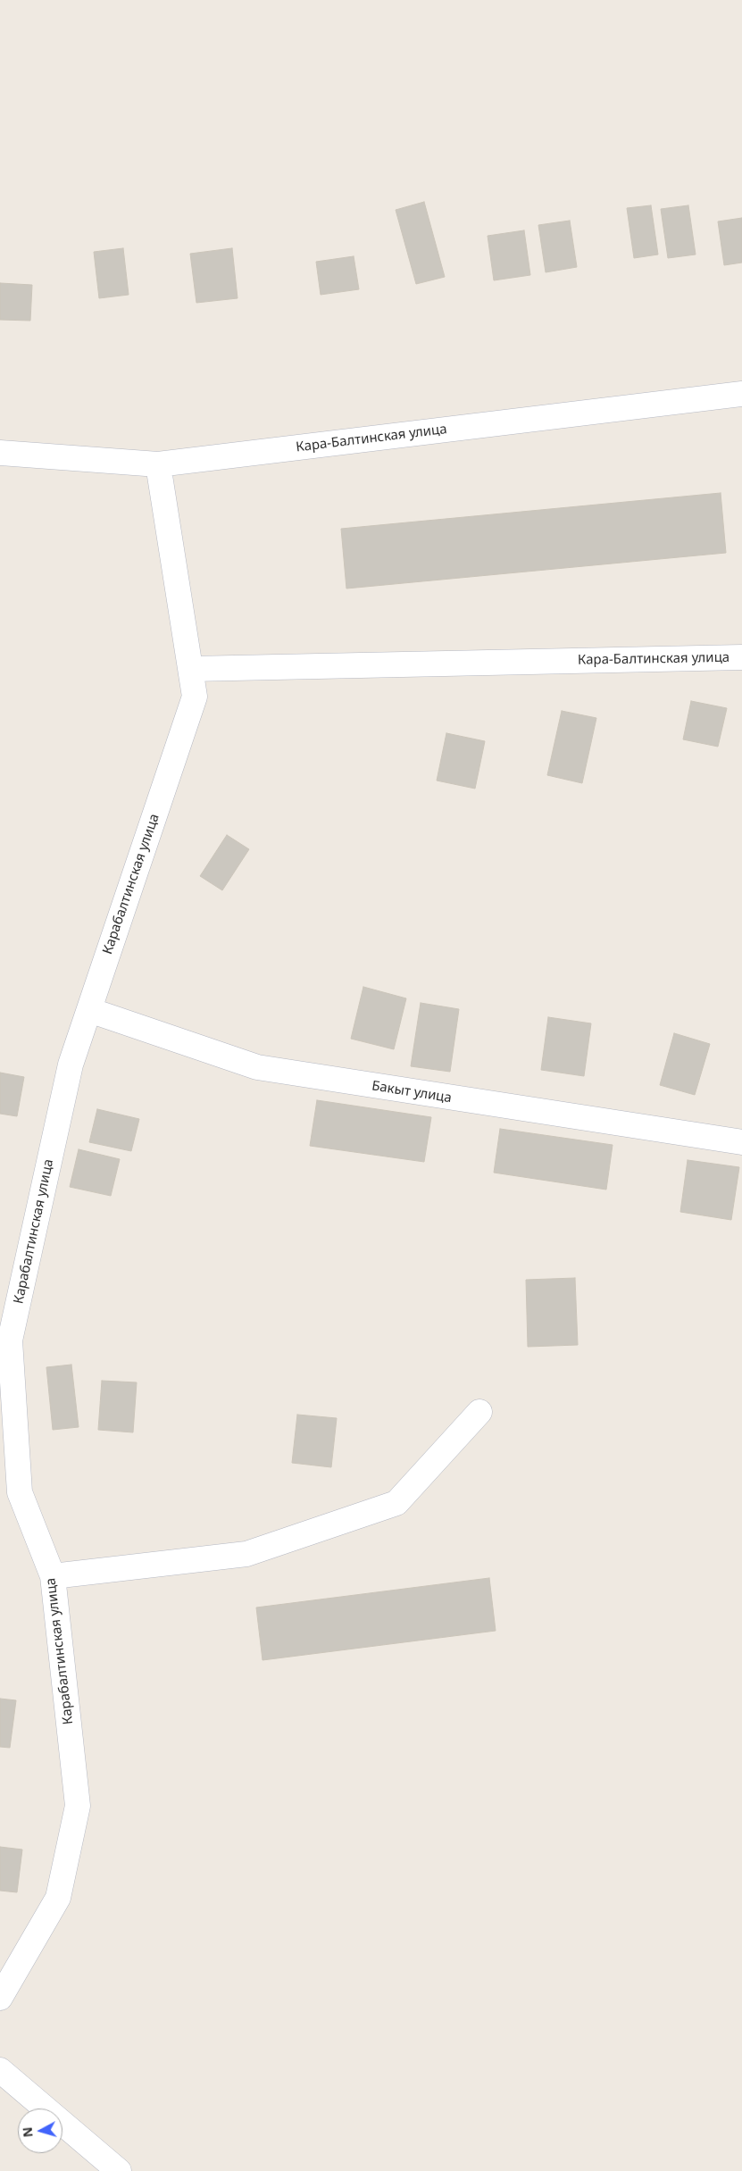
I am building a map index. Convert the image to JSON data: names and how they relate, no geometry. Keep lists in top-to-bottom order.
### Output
{
  "streets": {
    "street": ["Кара-Балтинская улица", "Карабалтинская улица", "Бакыт улица"]
  },
  "crossings": [
    ["Кара-Балтинская улица", "Карабалтинская улица"],
    ["Карабалтинская улица", "Бакыт улица"]
  ],
  "north": "left"
}
